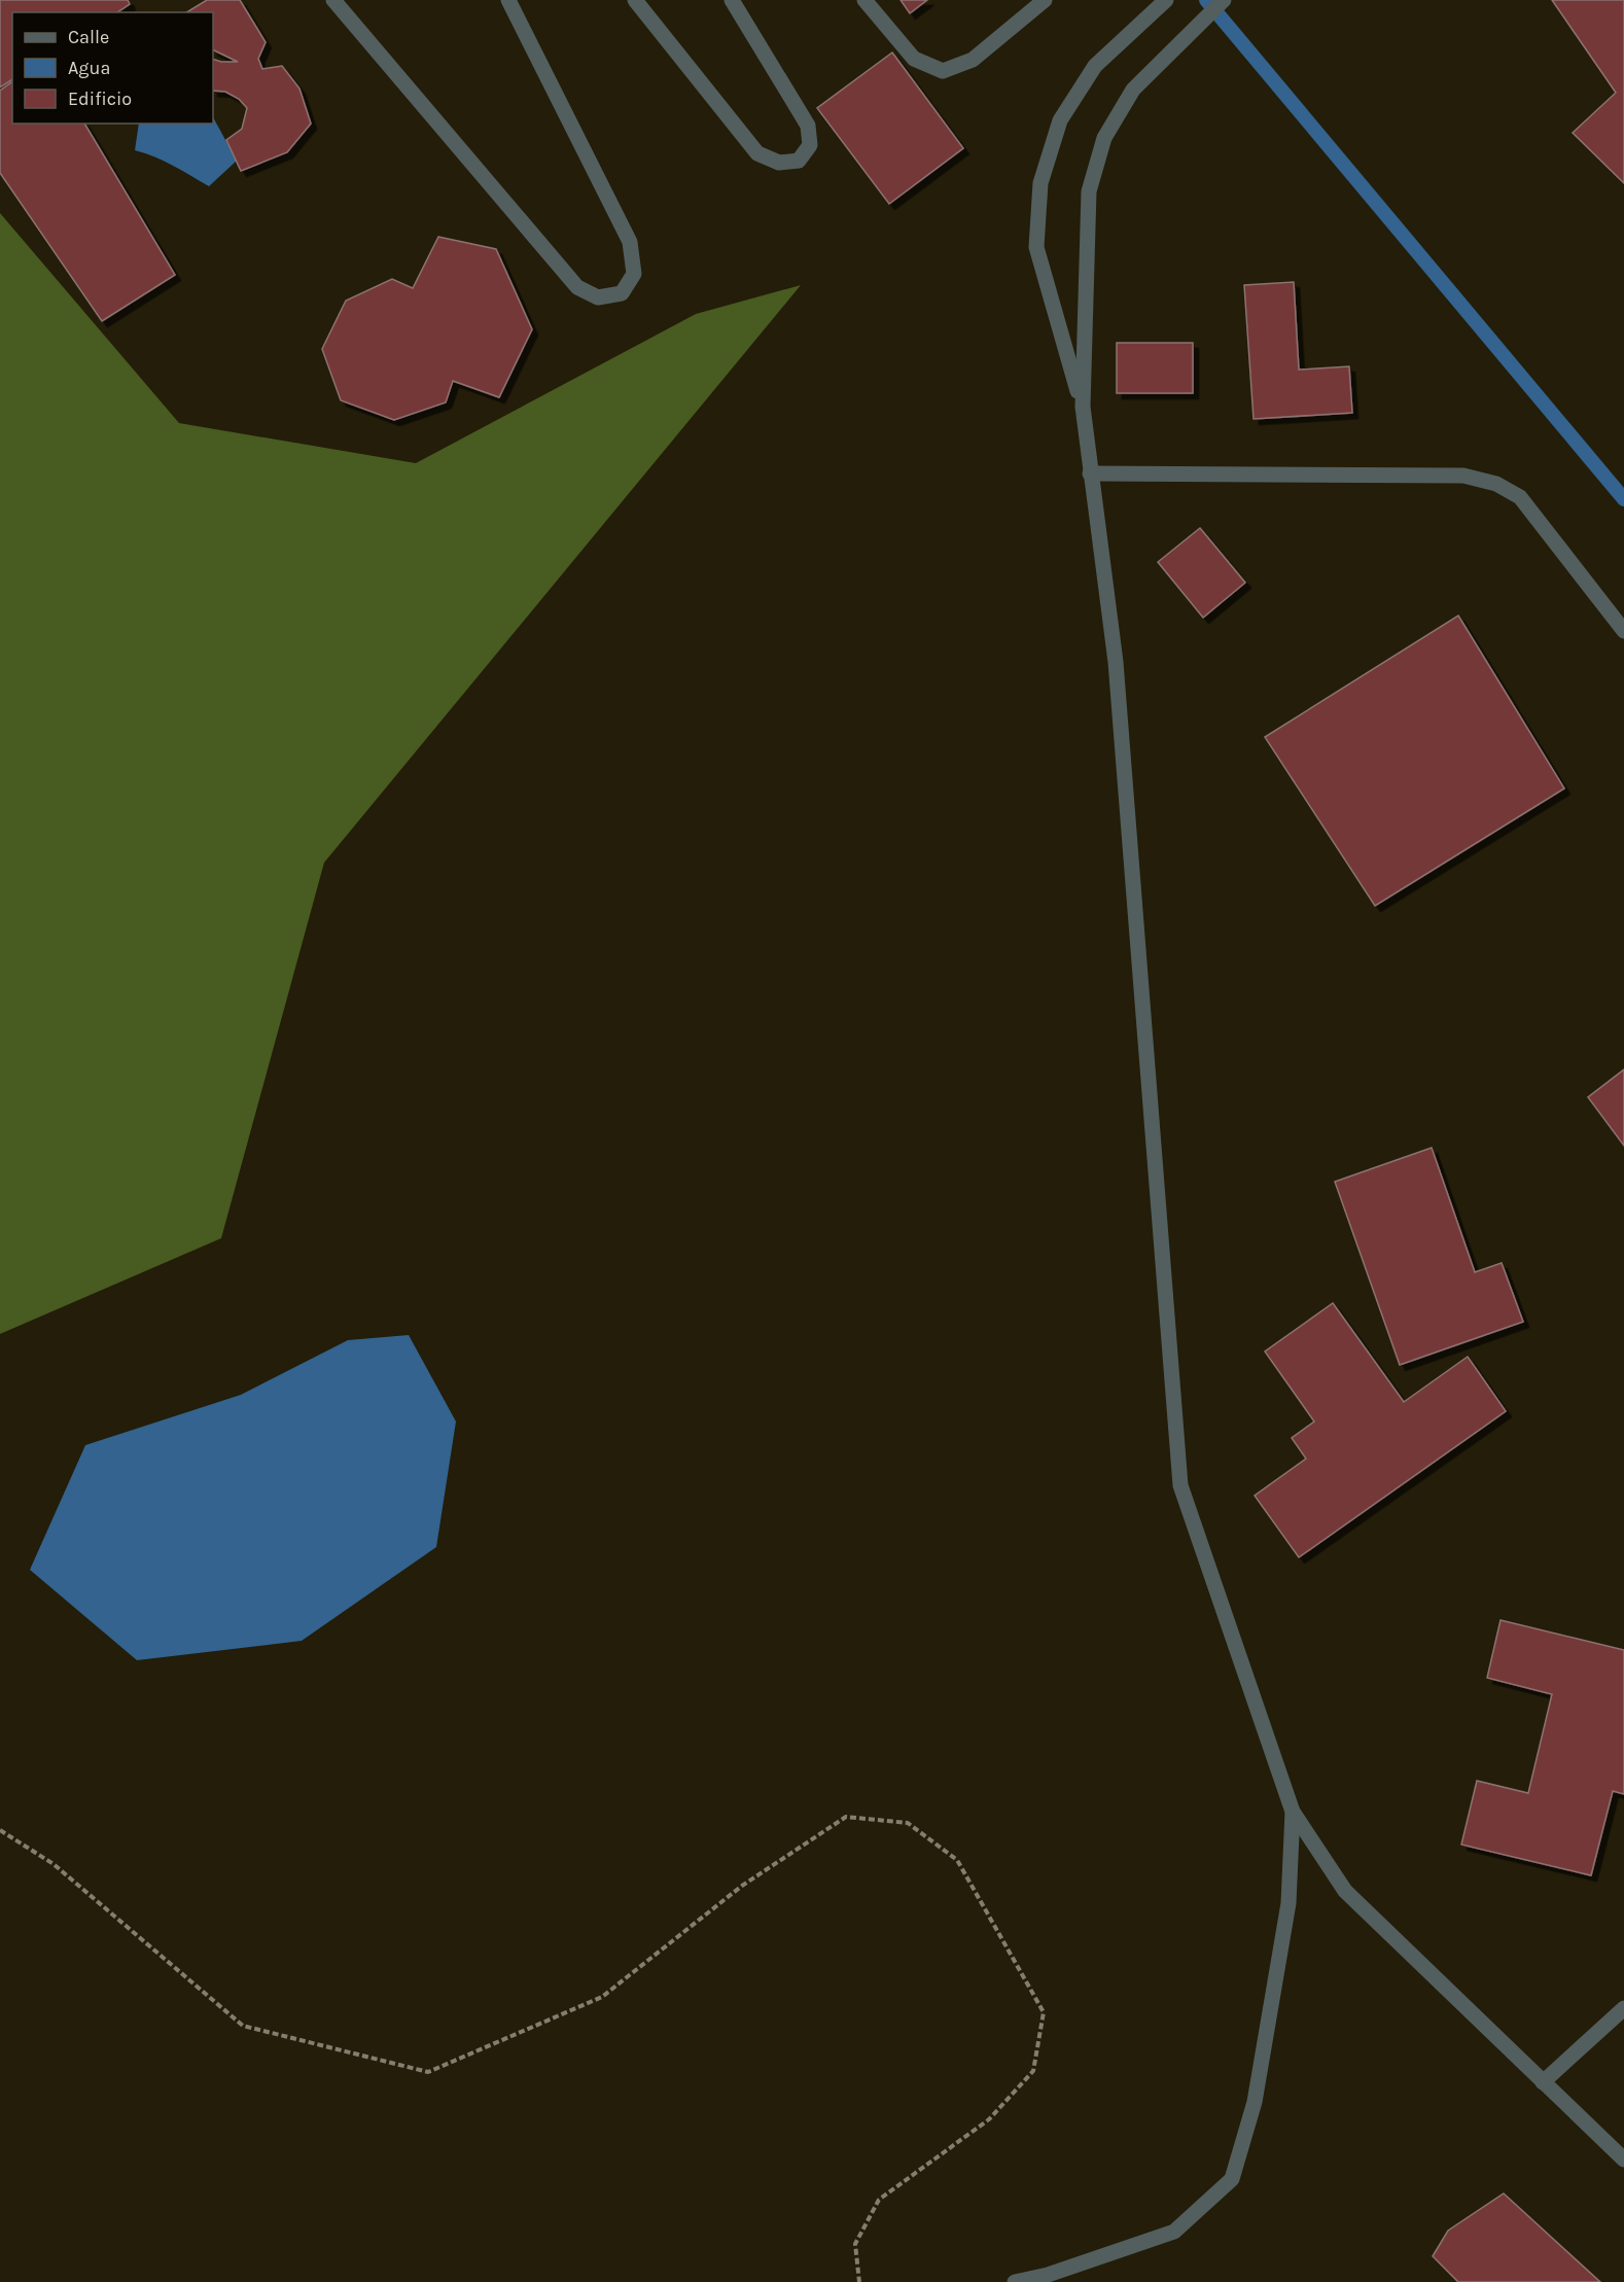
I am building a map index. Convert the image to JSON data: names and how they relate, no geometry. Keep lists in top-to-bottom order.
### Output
{
  "legend": ["Calle", "Agua", "Edificio"]
}
